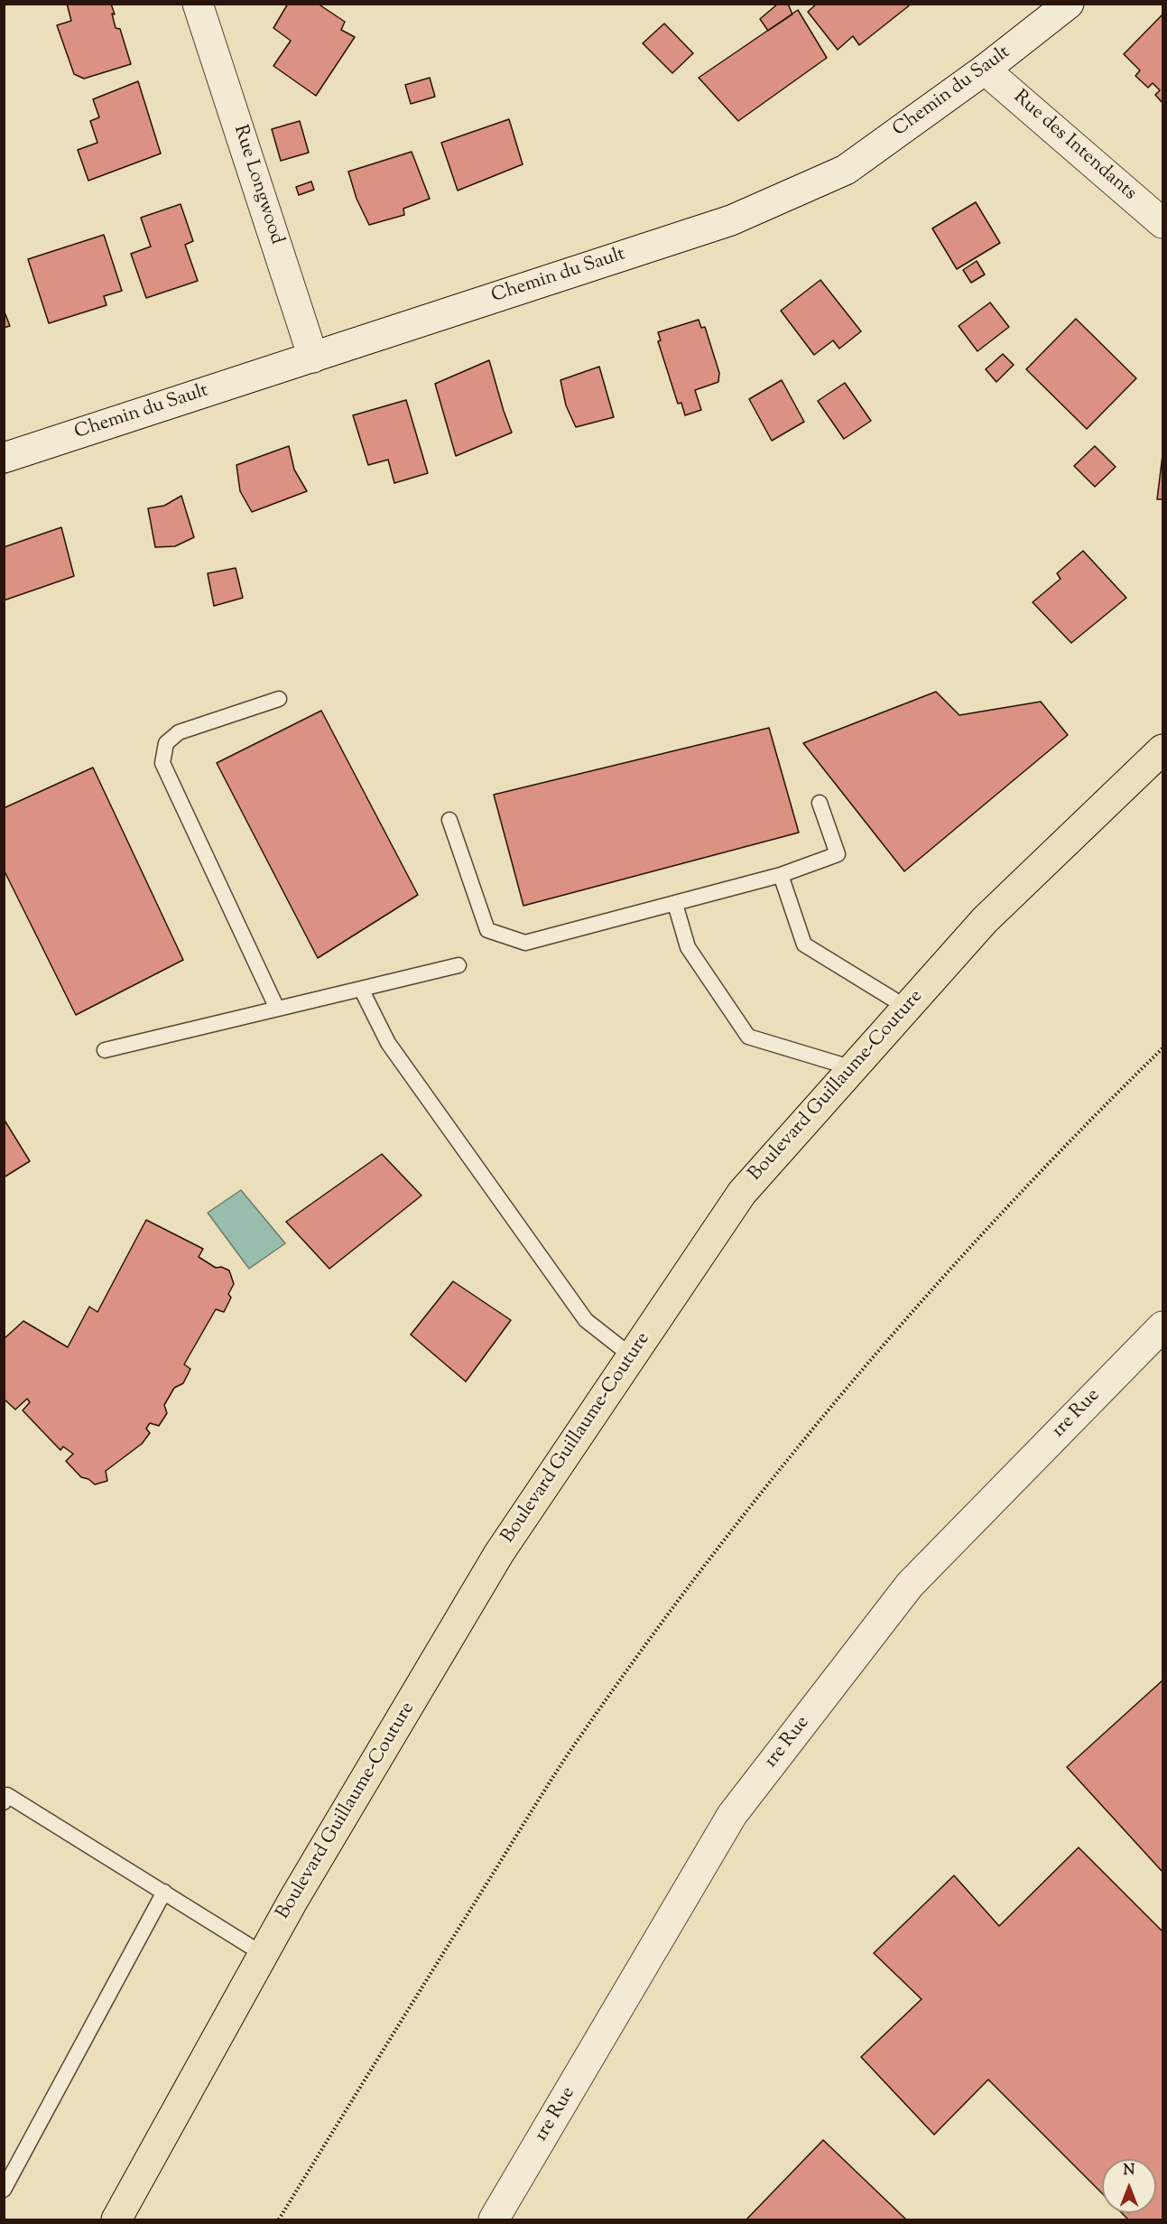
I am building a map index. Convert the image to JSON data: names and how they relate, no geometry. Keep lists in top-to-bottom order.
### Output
{
  "streets": {
    "main road": ["Boulevard Guillaume-Couture"],
    "street": [
      "Chemin du Sault",
      "Rue des Intendants",
      "Rue Longwood",
      "1re Rue"
    ]
  },
  "crossings": [
    ["Chemin du Sault", "Rue des Intendants"],
    ["Chemin du Sault", "Rue Longwood"]
  ],
  "north": "top"
}
